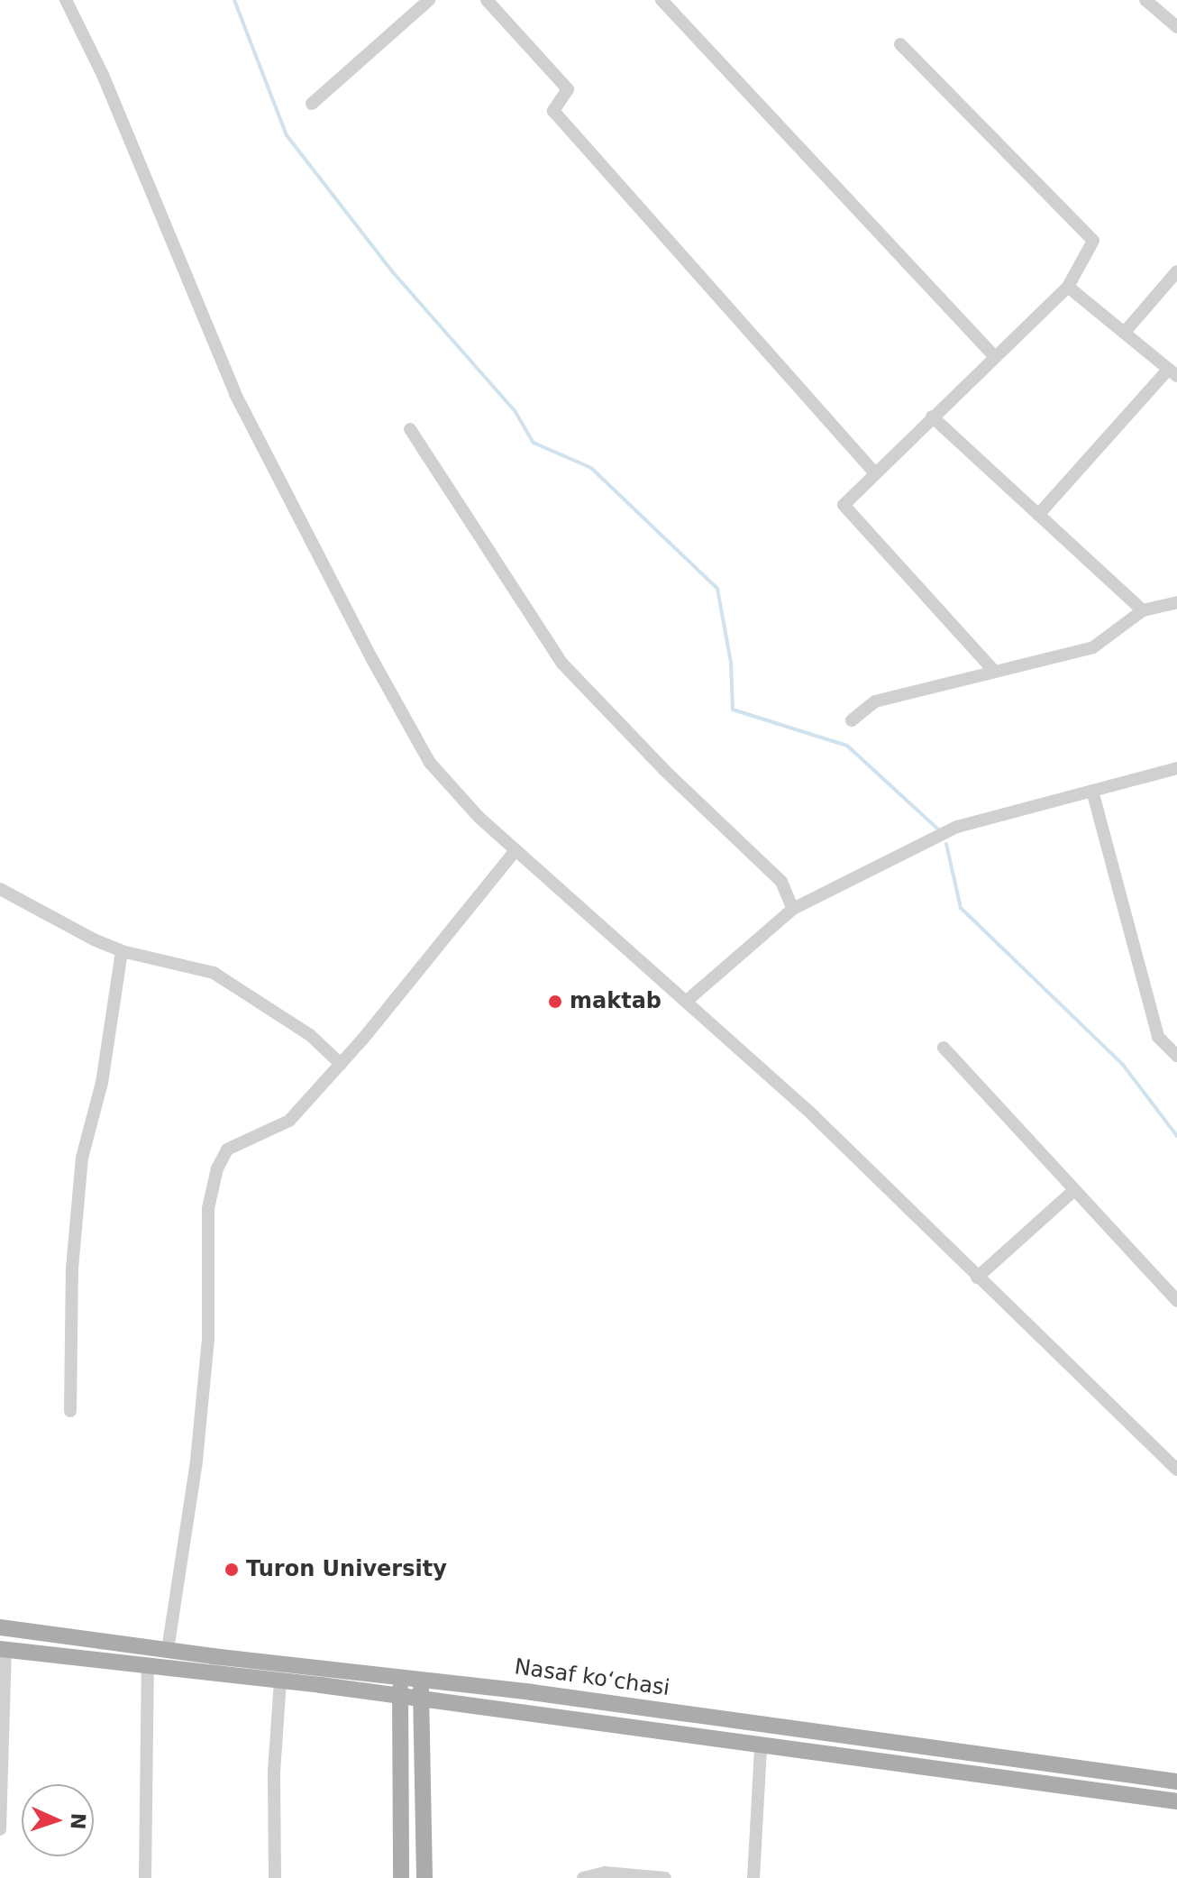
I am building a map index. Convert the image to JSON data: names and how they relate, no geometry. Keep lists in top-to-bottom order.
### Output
{
  "streets": {
    "main road": ["Nasaf ko‘chasi"]
  },
  "places": ["maktab", "Turon University"],
  "north": "right"
}
